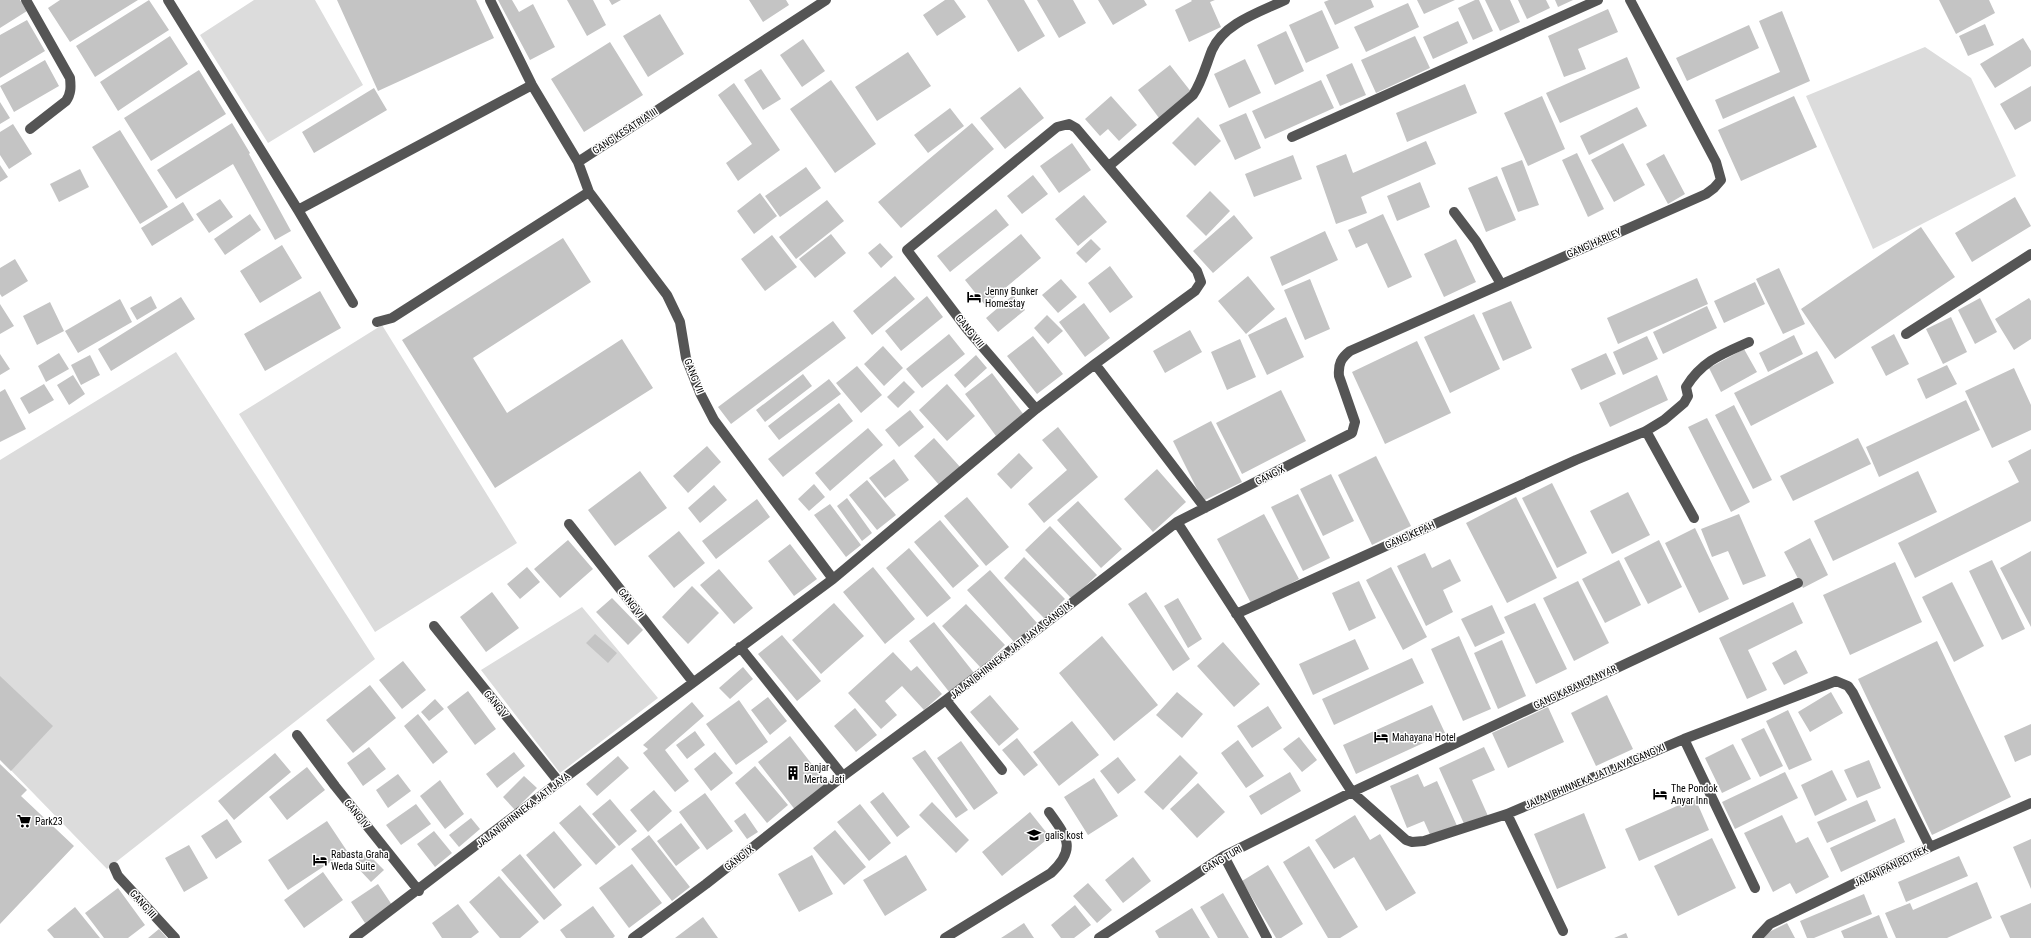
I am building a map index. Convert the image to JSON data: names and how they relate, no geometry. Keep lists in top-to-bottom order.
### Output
{
  "streets": {
    "street": [
      "GANG KESATRIA III",
      "GANG HARLEY",
      "GANG VIII",
      "GANG VII",
      "GANG X",
      "GANG KEPAH",
      "GANG VI",
      "JALAN BHINNEKA JATI JAYA GANG IX",
      "GANG KARANG ANYAR",
      "GANG V",
      "JALAN BHINNEKA JATI JAYA GANG XI",
      "JALAN BHINNEKA JATI JAYA",
      "GANG IV",
      "GANG IX",
      "GANG TURI",
      "JALAN PAN POTREK",
      "GANG III"
    ]
  },
  "crossings": [
    ["GANG KESATRIA III", "GANG VII"],
    ["GANG HARLEY", "GANG X"],
    ["GANG VIII", "JALAN BHINNEKA JATI JAYA"],
    ["GANG VII", "JALAN BHINNEKA JATI JAYA"],
    ["GANG X", "JALAN BHINNEKA JATI JAYA GANG IX"],
    ["GANG VI", "JALAN BHINNEKA JATI JAYA"],
    ["JALAN BHINNEKA JATI JAYA GANG IX", "GANG IX"],
    ["GANG KARANG ANYAR", "JALAN BHINNEKA JATI JAYA GANG XI"],
    ["GANG KARANG ANYAR", "GANG TURI"],
    ["GANG V", "JALAN BHINNEKA JATI JAYA"],
    ["JALAN BHINNEKA JATI JAYA GANG XI", "GANG TURI"],
    ["JALAN BHINNEKA JATI JAYA GANG XI", "JALAN PAN POTREK"],
    ["JALAN BHINNEKA JATI JAYA", "GANG IV"]
  ],
  "places": {
    "hotel": [
      "Jenny Bunker Homestay",
      "Mahayana Hotel",
      "The Pondok Anyar Inn",
      "Rabasta Graha Weda Suite"
    ],
    "building": ["Banjar Merta Jati"],
    "supermarket": ["Park23"],
    "school or university": ["galis kost"]
  }
}
